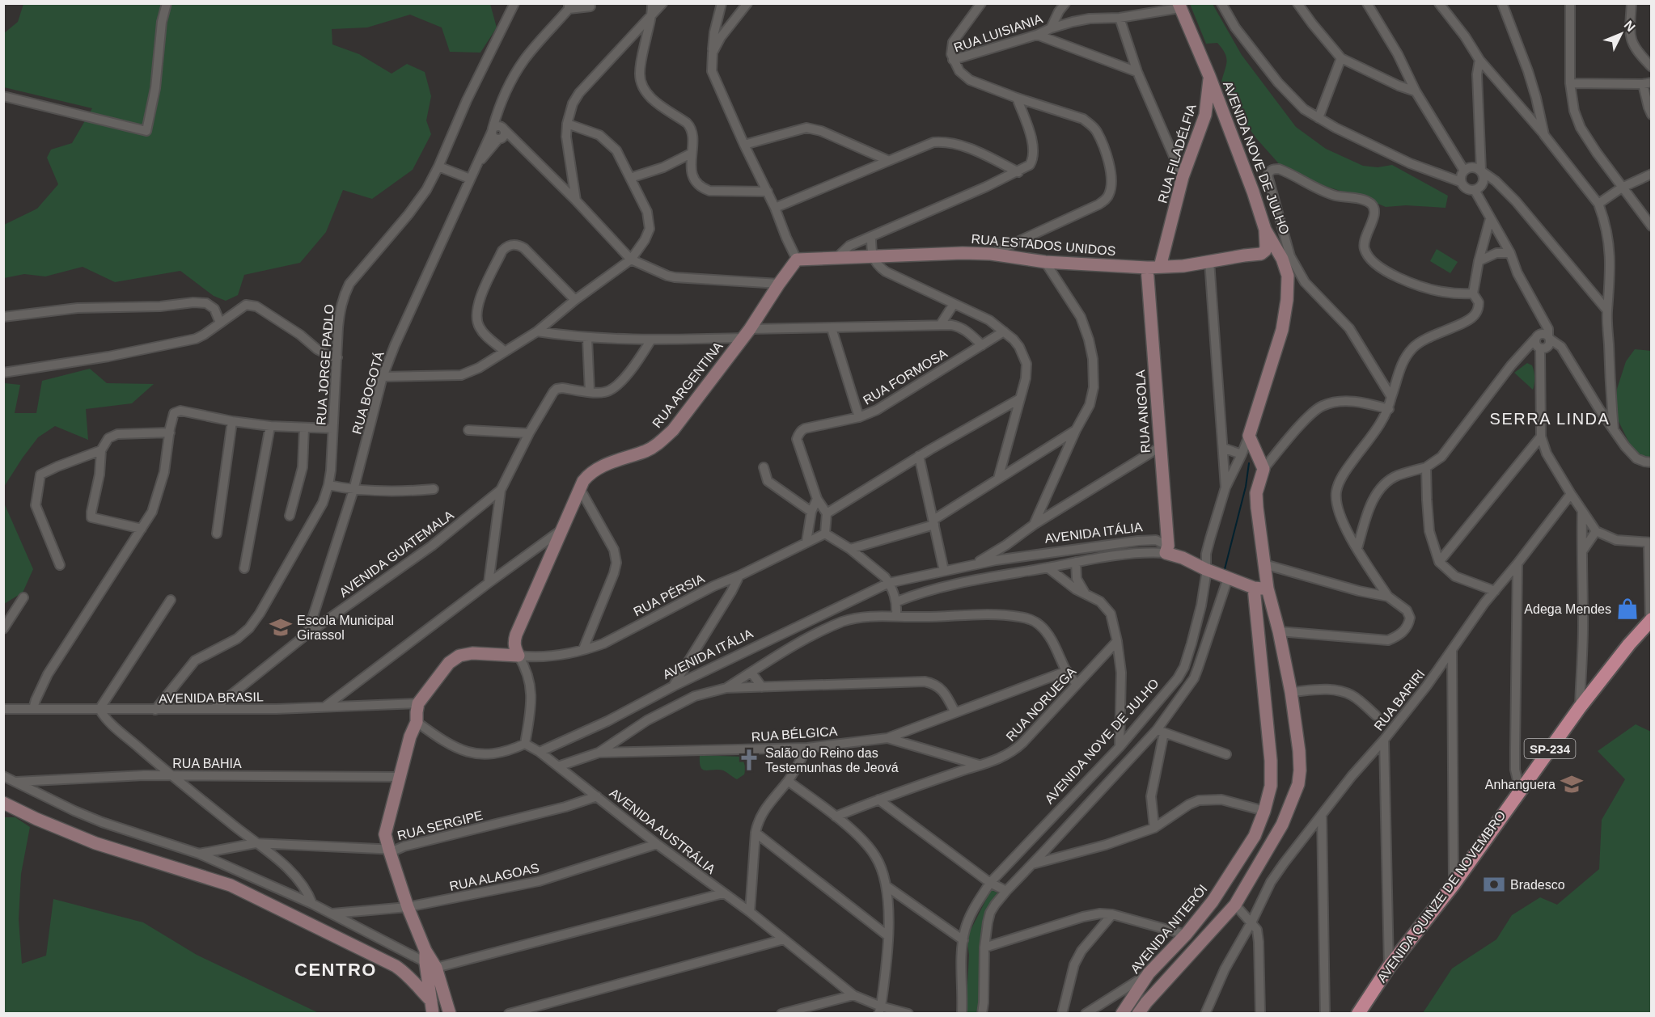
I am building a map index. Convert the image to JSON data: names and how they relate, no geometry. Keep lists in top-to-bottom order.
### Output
{
  "streets": {
    "main road": [
      "RUA FILADÉLFIA",
      "AVENIDA NOVE DE JULHO",
      "RUA ESTADOS UNIDOS",
      "RUA ARGENTINA",
      "RUA ANGOLA",
      "AVENIDA ITÁLIA",
      "SP-234",
      "AVENIDA QUINZE DE NOVEMBRO",
      "AVENIDA NITERÓI"
    ],
    "street": [
      "RUA LUISIANIA",
      "RUA JORGE PADLO",
      "RUA FORMOSA",
      "RUA BOGOTÁ",
      "AVENIDA GUATEMALA",
      "RUA PÉRSIA",
      "AVENIDA BRASIL",
      "RUA BARIRI",
      "RUA NORUEGA",
      "RUA BÉLGICA",
      "RUA BAHIA",
      "RUA SERGIPE",
      "AVENIDA AUSTRÁLIA",
      "RUA ALAGOAS"
    ]
  },
  "crossings": [
    ["RUA LUISIANIA", "AVENIDA NOVE DE JULHO"],
    ["RUA LUISIANIA", "RUA ESTADOS UNIDOS"],
    ["RUA FILADÉLFIA", "AVENIDA NOVE DE JULHO"],
    ["RUA FILADÉLFIA", "RUA ESTADOS UNIDOS"],
    ["AVENIDA NOVE DE JULHO", "RUA ESTADOS UNIDOS"],
    ["AVENIDA NOVE DE JULHO", "AVENIDA ITÁLIA"],
    ["RUA ESTADOS UNIDOS", "RUA ARGENTINA"],
    ["RUA ESTADOS UNIDOS", "RUA ANGOLA"],
    ["RUA JORGE PADLO", "AVENIDA BRASIL"],
    ["RUA ARGENTINA", "RUA PÉRSIA"],
    ["RUA ARGENTINA", "AVENIDA BRASIL"],
    ["RUA ARGENTINA", "AVENIDA AUSTRÁLIA"],
    ["RUA BOGOTÁ", "AVENIDA GUATEMALA"],
    ["RUA ANGOLA", "AVENIDA ITÁLIA"],
    ["AVENIDA ITÁLIA", "AVENIDA AUSTRÁLIA"],
    ["AVENIDA ITÁLIA", "AVENIDA NITERÓI"],
    ["AVENIDA GUATEMALA", "AVENIDA BRASIL"],
    ["RUA PÉRSIA", "AVENIDA BRASIL"],
    ["RUA PÉRSIA", "AVENIDA AUSTRÁLIA"],
    ["AVENIDA BRASIL", "AVENIDA AUSTRÁLIA"],
    ["RUA SERGIPE", "AVENIDA AUSTRÁLIA"],
    ["AVENIDA AUSTRÁLIA", "RUA ALAGOAS"]
  ],
  "districts": ["SERRA LINDA", "CENTRO"],
  "places": {
    "shop": ["Adega Mendes"],
    "school or university": ["Escola Municipal Girassol", "Anhanguera"],
    "church": ["Salão do Reino das Testemunhas de Jeová"],
    "bank": ["Bradesco"]
  },
  "north": "top right"
}
